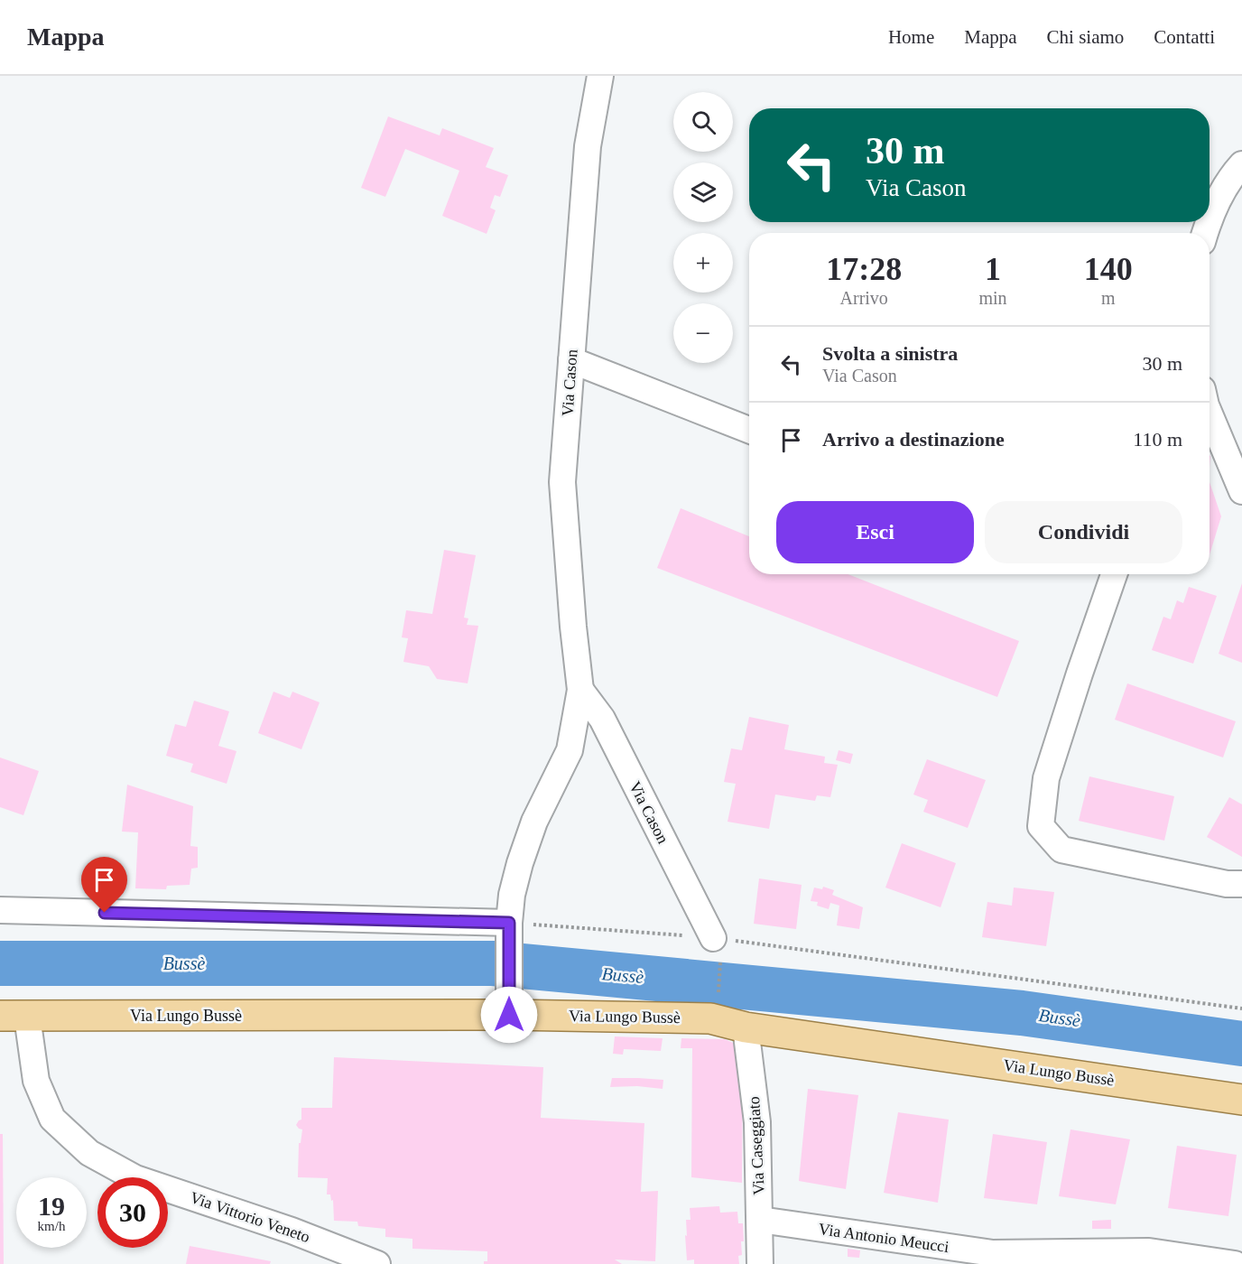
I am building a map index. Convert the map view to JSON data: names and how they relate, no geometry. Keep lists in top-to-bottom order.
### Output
{
  "streets": {
    "main road": ["Via Lungo Bussè"],
    "street": [
      "Via Cason",
      "Via Caseggiato",
      "Via Vittorio Veneto",
      "Via Antonio Meucci"
    ]
  },
  "crossings": [
    ["Via Cason", "Via Lungo Bussè"],
    ["Via Lungo Bussè", "Via Caseggiato"],
    ["Via Lungo Bussè", "Via Vittorio Veneto"],
    ["Via Caseggiato", "Via Antonio Meucci"]
  ],
  "water": ["Bussè"],
  "page": {
    "header": "Mappa",
    "nav": [
      "Home",
      "Mappa",
      "Chi siamo",
      "Contatti"
    ],
    "map_buttons": ["+", "−"],
    "turn": ["30 m", "Via Cason"],
    "eta": [
      "17:28",
      "Arrivo",
      "1",
      "min",
      "140",
      "m"
    ],
    "list": [
      {
        "name": "Svolta a sinistra",
        "note": "Via Cason",
        "value": "30 m"
      },
      {
        "name": "Arrivo a destinazione",
        "value": "110 m"
      }
    ],
    "buttons": ["Esci", "Condividi"],
    "speed": "19 km/h",
    "limit": "30"
  }
}
